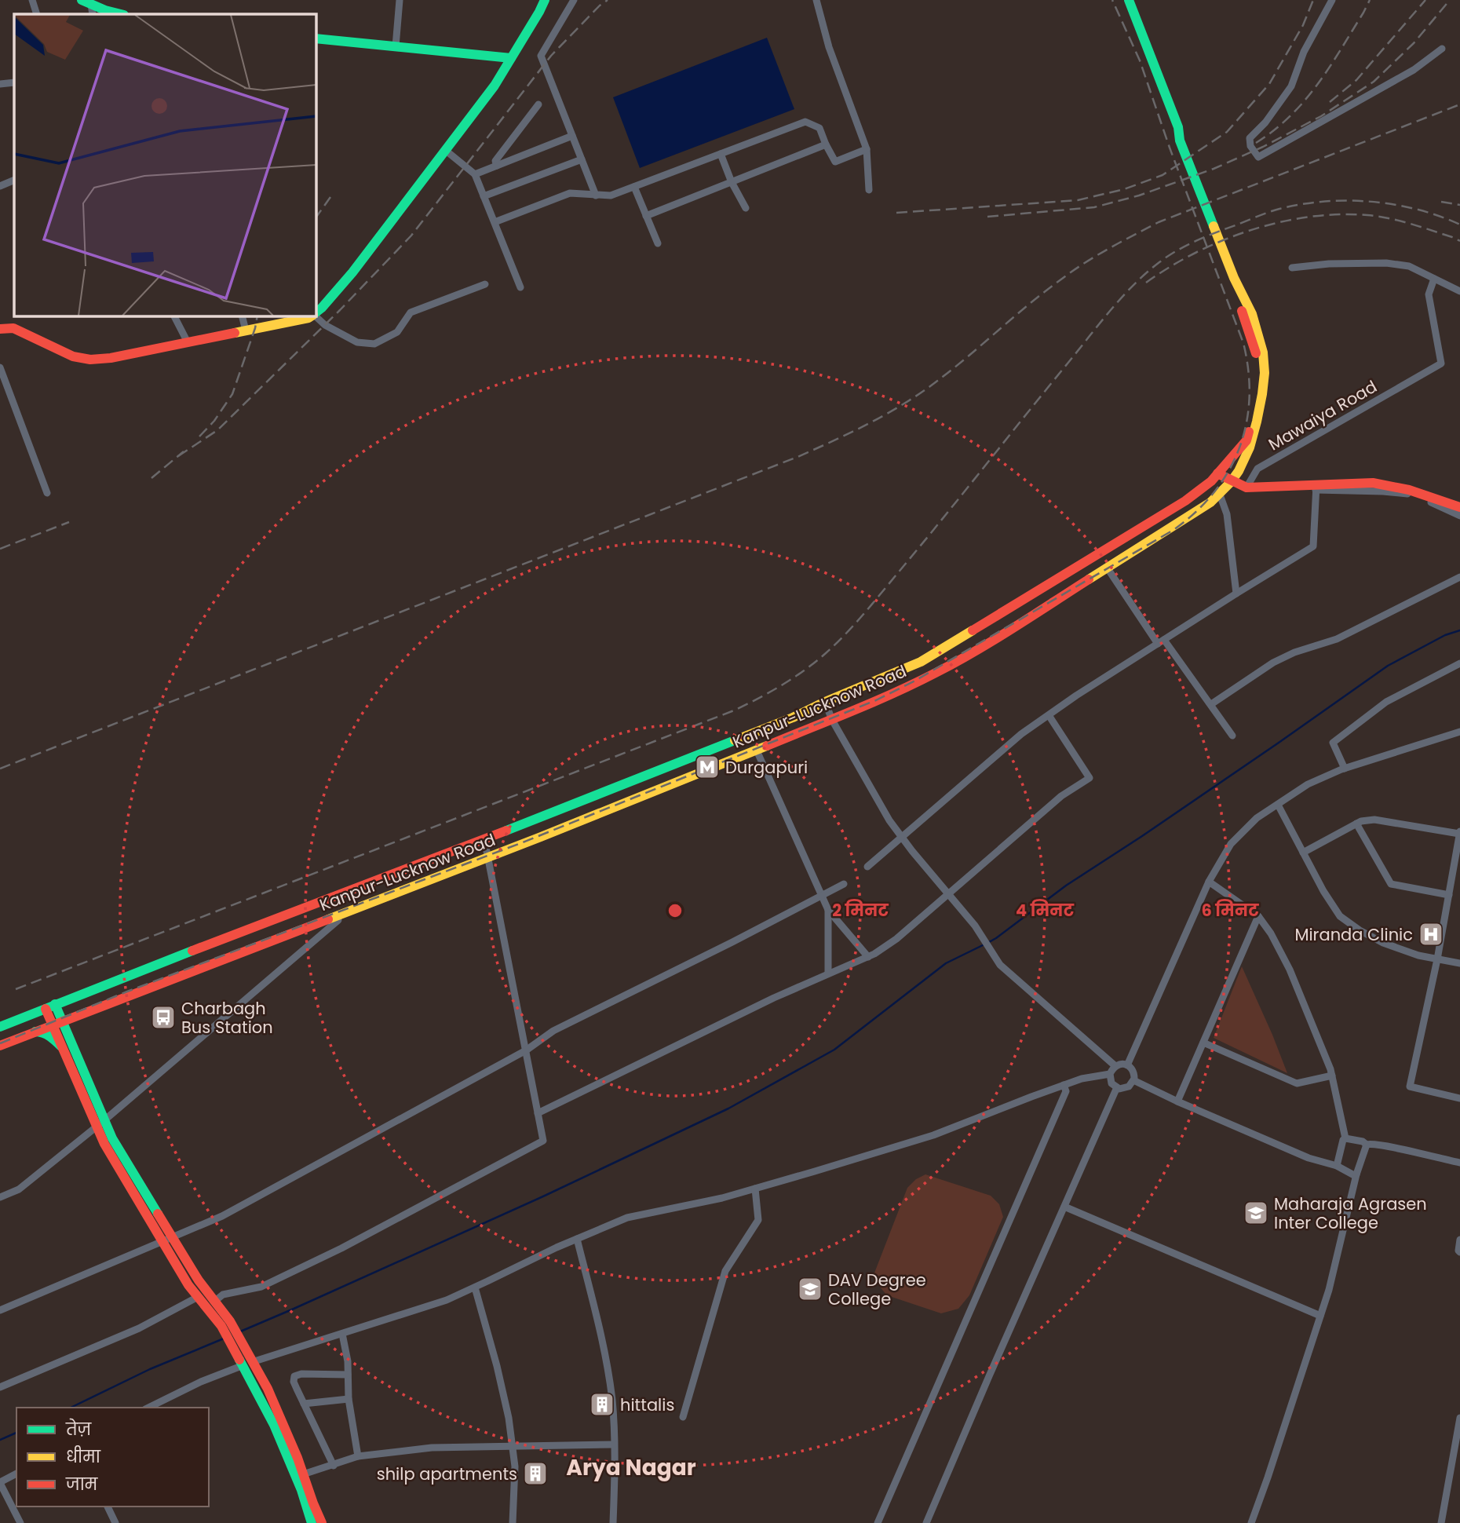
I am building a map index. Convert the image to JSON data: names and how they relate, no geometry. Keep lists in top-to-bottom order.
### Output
{
  "streets": {
    "main road": ["Kanpur-Lucknow Road"],
    "street": ["Mawaiya Road"]
  },
  "districts": ["Arya Nagar"],
  "places": {
    "metro station": ["Durgapuri"],
    "hospital": ["Miranda Clinic"],
    "bus stop": ["Charbagh Bus Station"],
    "school or university": ["Maharaja Agrasen Inter College", "DAV Degree College"],
    "building": ["hittalis", "shilp apartments"]
  },
  "legend": ["तेज़", "धीमा", "जाम"],
  "rings": ["2 मिनट", "4 मिनट", "6 मिनट"]
}
